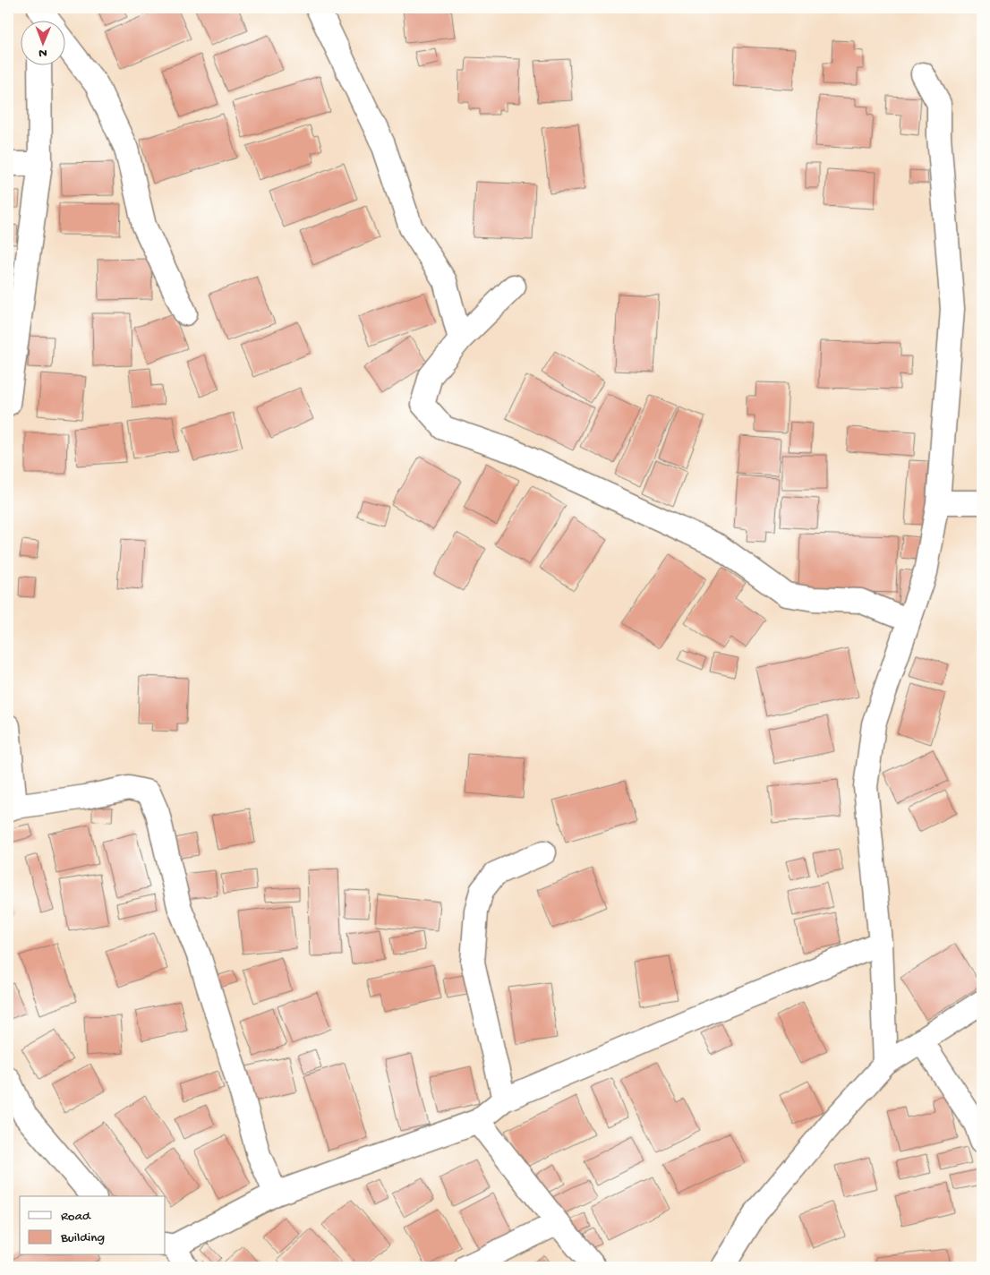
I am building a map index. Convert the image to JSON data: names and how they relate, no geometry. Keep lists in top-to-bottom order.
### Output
{
  "legend": ["Road", "Building"],
  "north": "bottom"
}
